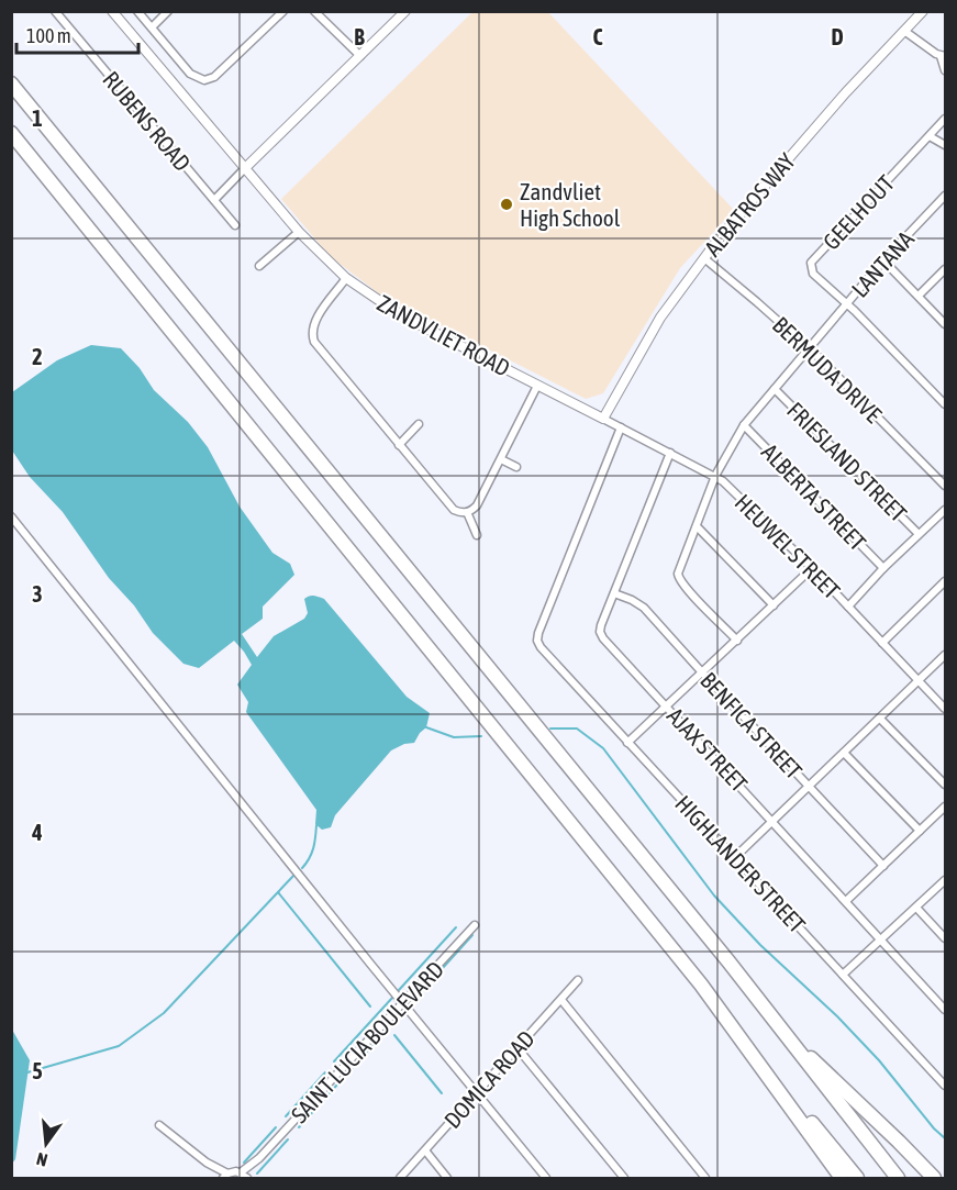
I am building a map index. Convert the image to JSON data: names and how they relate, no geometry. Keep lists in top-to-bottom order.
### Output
{
  "streets": {
    "street": [
      "RUBENS ROAD",
      "ALBATROS WAY",
      "GEELHOUT",
      "LANTANA",
      "ZANDVLIET ROAD",
      "BERMUDA DRIVE",
      "FRIESLAND STREET",
      "ALBERTA STREET",
      "HEUWEL STREET",
      "BENFICA STREET",
      "AJAX STREET",
      "HIGHLANDER STREET",
      "SAINT LUCIA BOULEVARD",
      "DOMICA ROAD"
    ]
  },
  "crossings": [
    ["ALBATROS WAY", "ZANDVLIET ROAD"],
    ["ALBATROS WAY", "BERMUDA DRIVE"],
    ["ALBATROS WAY", "HEUWEL STREET"],
    ["GEELHOUT", "LANTANA"],
    ["LANTANA", "BERMUDA DRIVE"],
    ["LANTANA", "FRIESLAND STREET"],
    ["LANTANA", "ALBERTA STREET"],
    ["LANTANA", "HEUWEL STREET"],
    ["ZANDVLIET ROAD", "HEUWEL STREET"],
    ["HEUWEL STREET", "AJAX STREET"],
    ["HEUWEL STREET", "HIGHLANDER STREET"],
    ["BENFICA STREET", "AJAX STREET"]
  ],
  "places": ["Zandvliet High School"],
  "scale_bar": "100 m",
  "north": "bottom",
  "grid": {
    "columns": ["B", "C", "D"],
    "rows": [
      "1",
      "2",
      "3",
      "4",
      "5"
    ]
  }
}
